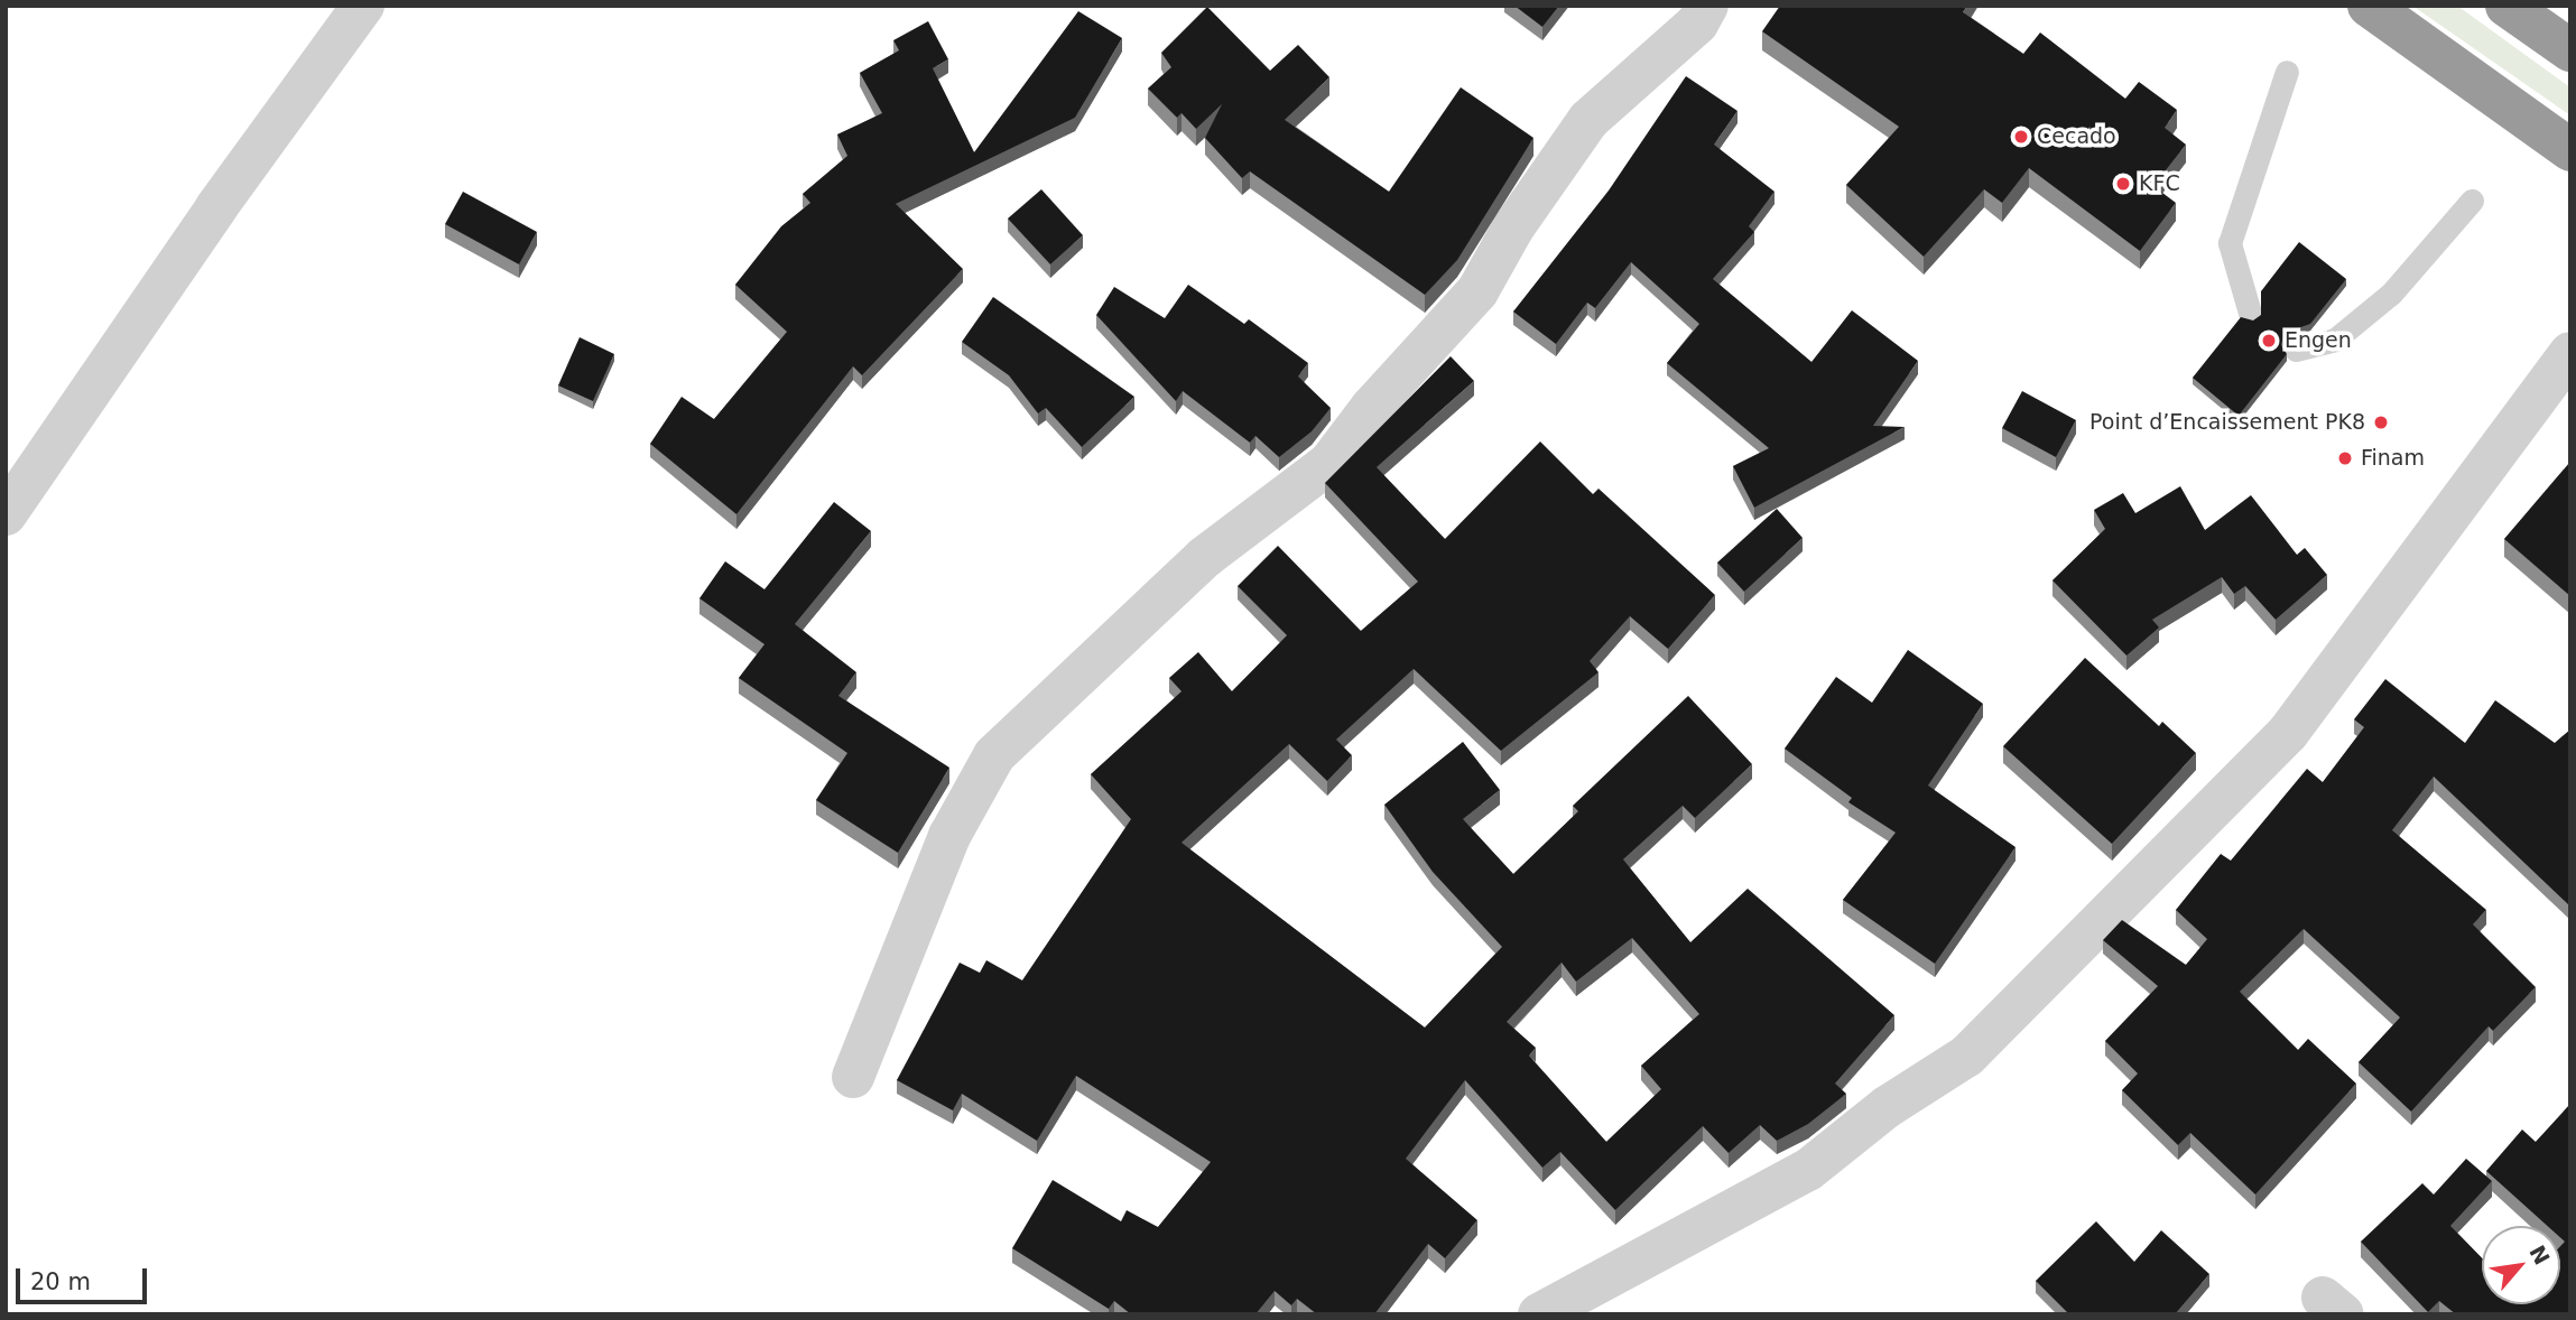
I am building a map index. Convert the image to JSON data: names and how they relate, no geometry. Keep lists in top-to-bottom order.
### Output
{
  "places": [
    "Cecado",
    "KFC",
    "Engen",
    "Point d’Encaissement PK8",
    "Finam"
  ],
  "scale_bar": "20 m",
  "north": "top right"
}
